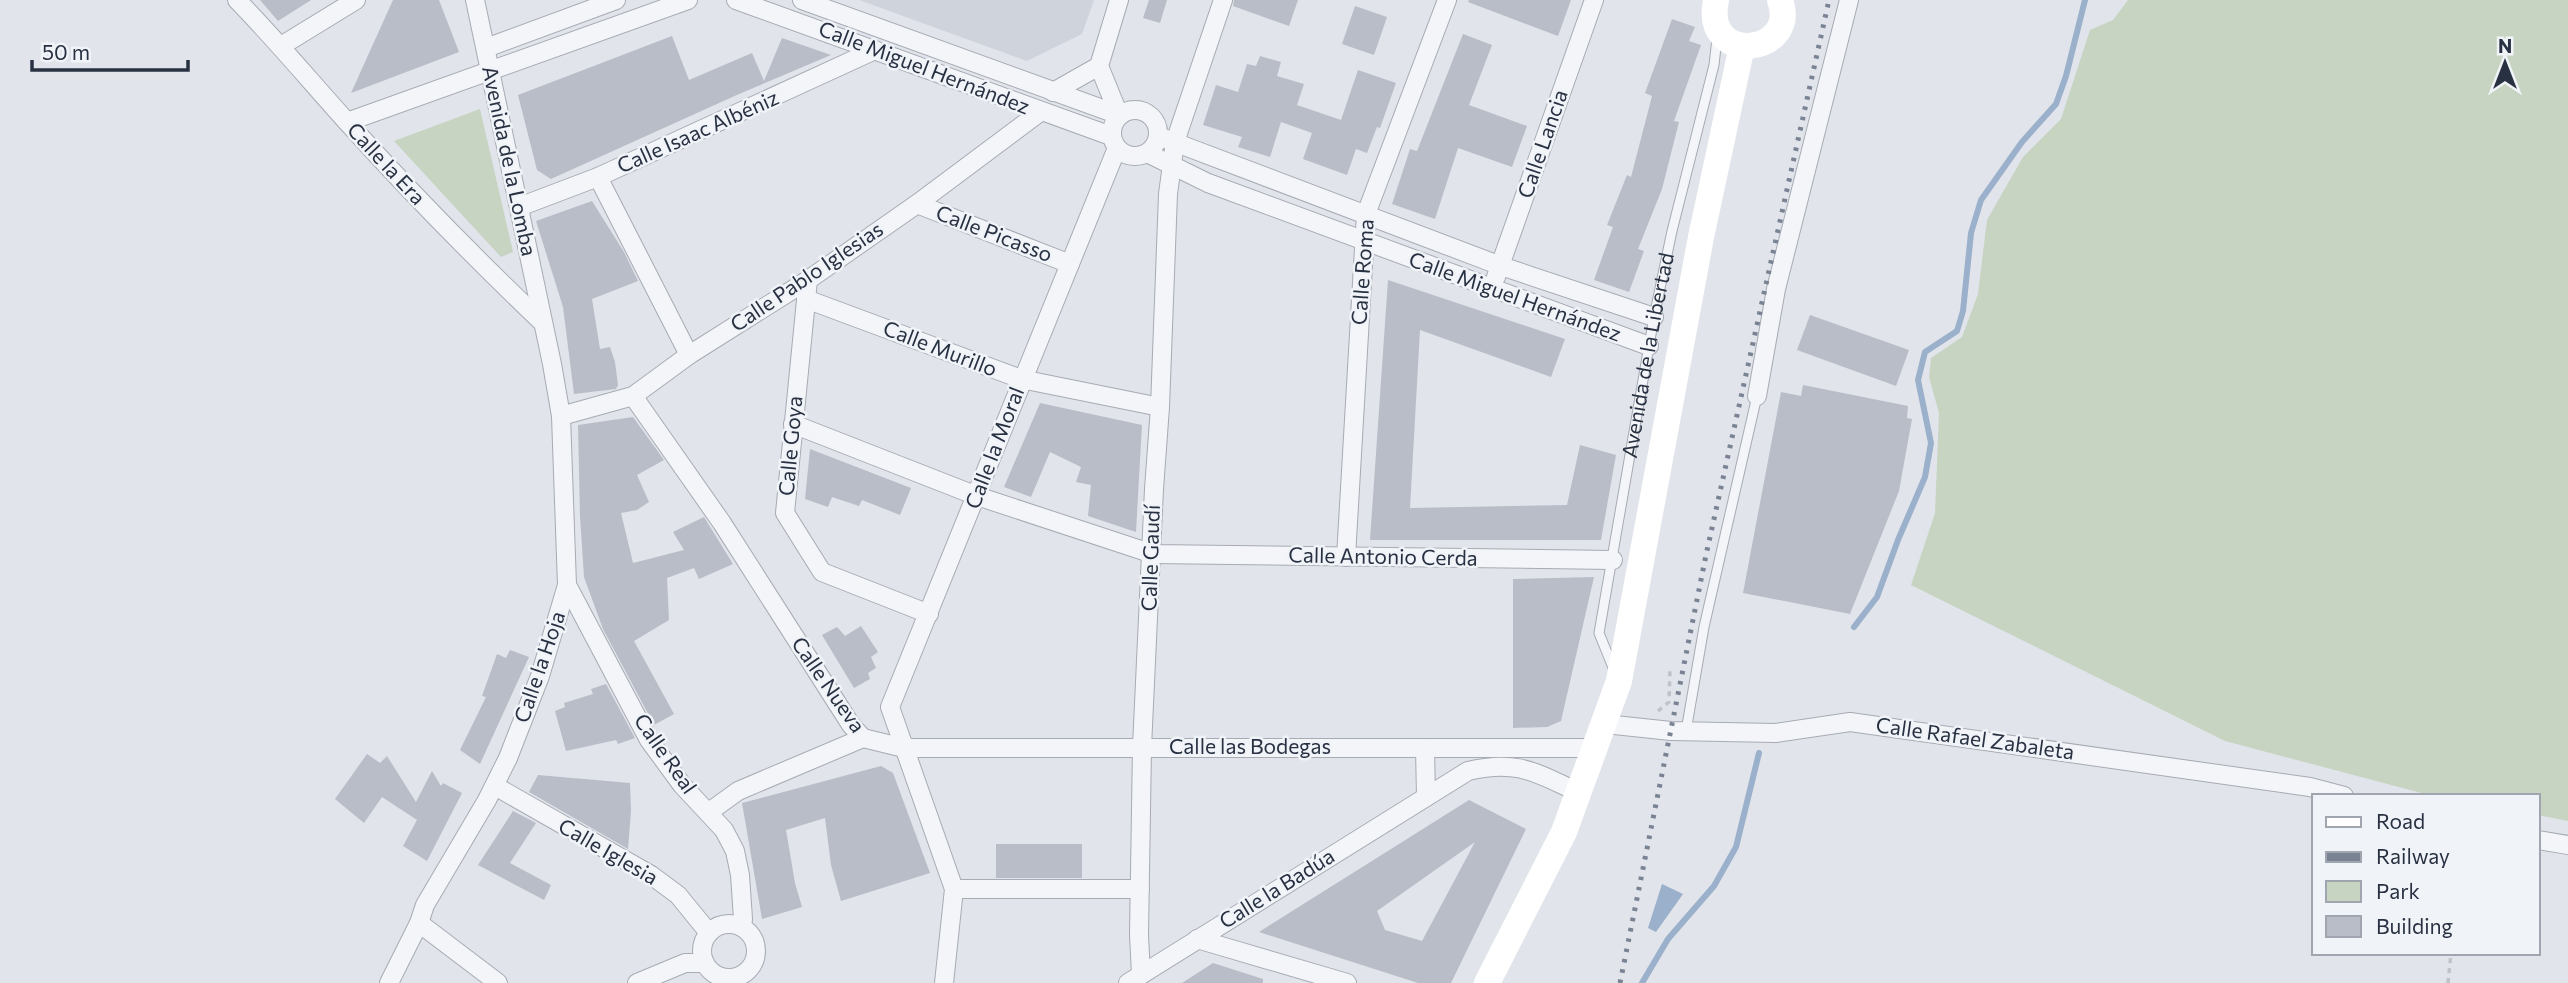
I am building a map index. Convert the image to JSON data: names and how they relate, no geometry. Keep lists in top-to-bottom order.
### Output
{
  "streets": {
    "main road": ["Avenida de la Libertad"],
    "street": [
      "Calle Miguel Hernández",
      "Calle Isaac Albéniz",
      "Calle Lancia",
      "Avenida de la Lomba",
      "Calle la Era",
      "Calle Picasso",
      "Calle Roma",
      "Calle Pablo Iglesias",
      "Calle Murillo",
      "Calle Goya",
      "Calle la Moral",
      "Calle Antonio Cerda",
      "Calle Gaudí",
      "Calle la Hoja",
      "Calle Nueva",
      "Calle Rafael Zabaleta",
      "Calle las Bodegas",
      "Calle Real",
      "Calle Iglesia",
      "Calle la Badúa"
    ]
  },
  "crossings": [
    ["Calle Miguel Hernández", "Calle Isaac Albéniz"],
    ["Calle Miguel Hernández", "Calle Lancia"],
    ["Calle Miguel Hernández", "Calle Roma"],
    ["Calle Miguel Hernández", "Calle Pablo Iglesias"],
    ["Calle Miguel Hernández", "Avenida de la Libertad"],
    ["Calle Miguel Hernández", "Calle la Moral"],
    ["Calle Miguel Hernández", "Calle Gaudí"],
    ["Calle Isaac Albéniz", "Avenida de la Lomba"],
    ["Avenida de la Lomba", "Calle la Era"],
    ["Avenida de la Lomba", "Calle la Hoja"],
    ["Calle la Era", "Calle la Hoja"],
    ["Calle Picasso", "Calle Pablo Iglesias"],
    ["Calle Picasso", "Calle la Moral"],
    ["Calle Roma", "Calle Antonio Cerda"],
    ["Calle Pablo Iglesias", "Calle Goya"],
    ["Calle Pablo Iglesias", "Calle la Hoja"],
    ["Calle Pablo Iglesias", "Calle Nueva"],
    ["Calle Murillo", "Calle Goya"],
    ["Calle Murillo", "Calle la Moral"],
    ["Calle Murillo", "Calle Gaudí"],
    ["Avenida de la Libertad", "Calle Antonio Cerda"],
    ["Avenida de la Libertad", "Calle Rafael Zabaleta"],
    ["Avenida de la Libertad", "Calle las Bodegas"],
    ["Avenida de la Libertad", "Calle la Badúa"],
    ["Calle Goya", "Calle la Moral"],
    ["Calle Goya", "Calle Antonio Cerda"],
    ["Calle la Moral", "Calle Antonio Cerda"],
    ["Calle la Moral", "Calle Gaudí"],
    ["Calle la Moral", "Calle Nueva"],
    ["Calle la Moral", "Calle las Bodegas"],
    ["Calle Antonio Cerda", "Calle Gaudí"],
    ["Calle Gaudí", "Calle las Bodegas"],
    ["Calle Gaudí", "Calle la Badúa"],
    ["Calle la Hoja", "Calle Real"],
    ["Calle la Hoja", "Calle Iglesia"],
    ["Calle Nueva", "Calle las Bodegas"],
    ["Calle Rafael Zabaleta", "Calle las Bodegas"],
    ["Calle Real", "Calle Iglesia"]
  ],
  "legend": [
    "Road",
    "Railway",
    "Park",
    "Building"
  ],
  "scale_bar": "50 m",
  "north": "top"
}
